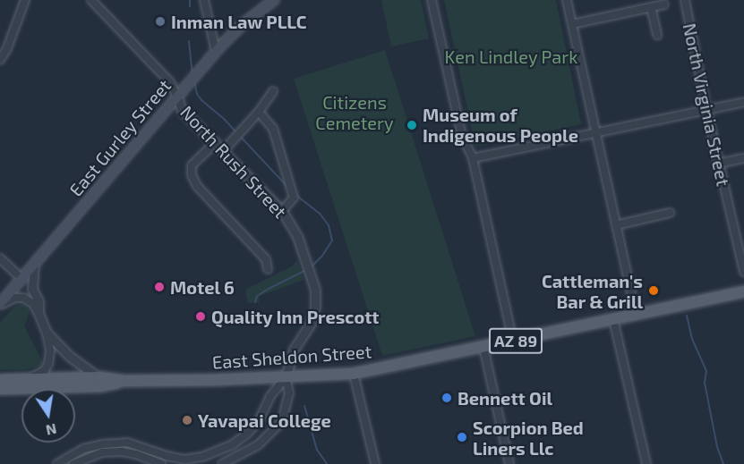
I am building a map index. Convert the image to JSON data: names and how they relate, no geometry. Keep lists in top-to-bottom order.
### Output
{
  "streets": {
    "main road": ["East Gurley Street", "AZ 89", "East Sheldon Street"],
    "street": ["North Virginia Street", "North Rush Street"]
  },
  "crossings": [
    ["East Gurley Street", "North Rush Street"],
    ["North Rush Street", "East Sheldon Street"]
  ],
  "parks": ["Ken Lindley Park", "Citizens Cemetery"],
  "places": [
    "Inman Law PLLC",
    "Museum of Indigenous People",
    "Motel 6",
    "Cattleman's Bar & Grill",
    "Quality Inn Prescott",
    "Bennett Oil",
    "Yavapai College",
    "Scorpion Bed Liners Llc"
  ],
  "north": "bottom"
}
